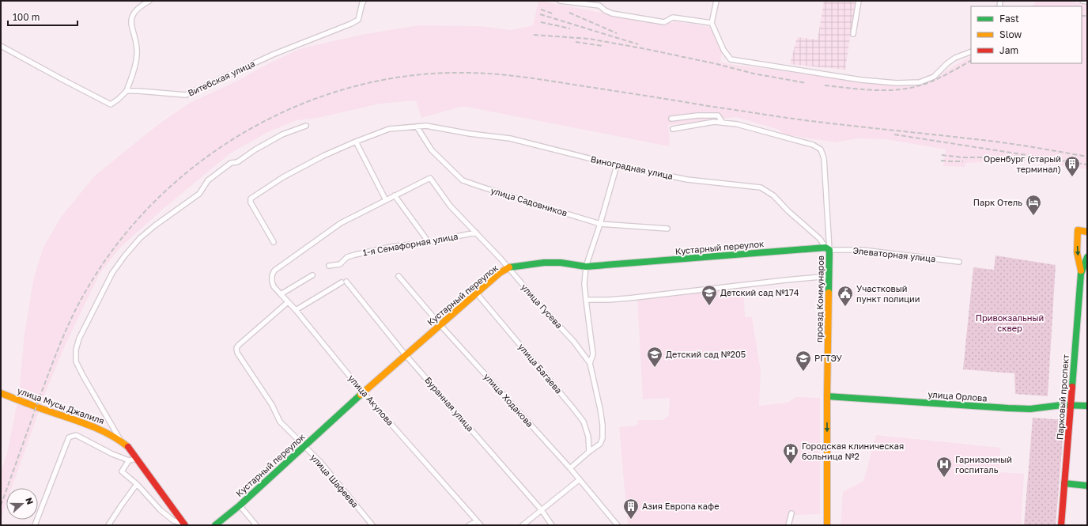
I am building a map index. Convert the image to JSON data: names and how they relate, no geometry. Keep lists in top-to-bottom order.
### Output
{
  "streets": {
    "street": [
      "Витебская улица",
      "Виноградная улица",
      "улица Садовников",
      "1-я Семафорная улица",
      "Кустарный переулок",
      "Элеваторная улица",
      "проезд Коммунаров",
      "улица Гусева",
      "улица Багаева",
      "улица Орлова",
      "Парковый проспект",
      "улица Акулова",
      "улица Ходакова",
      "Буранная улица",
      "улица Мусы Джалиля",
      "улица Шафеева"
    ]
  },
  "crossings": [
    ["Виноградная улица", "улица Садовников"],
    ["Виноградная улица", "Кустарный переулок"],
    ["Виноградная улица", "Элеваторная улица"],
    ["Виноградная улица", "проезд Коммунаров"],
    ["1-я Семафорная улица", "улица Гусева"],
    ["Кустарный переулок", "Элеваторная улица"],
    ["Кустарный переулок", "проезд Коммунаров"],
    ["Кустарный переулок", "улица Гусева"],
    ["Кустарный переулок", "улица Багаева"],
    ["Кустарный переулок", "улица Акулова"],
    ["Кустарный переулок", "улица Ходакова"],
    ["Кустарный переулок", "Буранная улица"],
    ["Кустарный переулок", "улица Шафеева"],
    ["Элеваторная улица", "проезд Коммунаров"],
    ["проезд Коммунаров", "улица Орлова"],
    ["улица Гусева", "улица Багаева"],
    ["улица Гусева", "улица Ходакова"],
    ["улица Орлова", "Парковый проспект"],
    ["улица Акулова", "Буранная улица"],
    ["улица Акулова", "улица Шафеева"]
  ],
  "parks": ["Привокзальный сквер"],
  "places": {
    "building": ["Оренбург (старый терминал)", "Азия Европа кафе"],
    "hotel": ["Парк Отель"],
    "school or university": ["Детский сад №174", "Детский сад №205", "РГТЭУ"],
    "public building": ["Участковый пункт полиции"],
    "hospital": ["Городская клиническая больница №2", "Гарнизонный госпиталь"]
  },
  "legend": ["Fast", "Slow", "Jam"],
  "scale_bar": "100 m",
  "north": "right"
}
